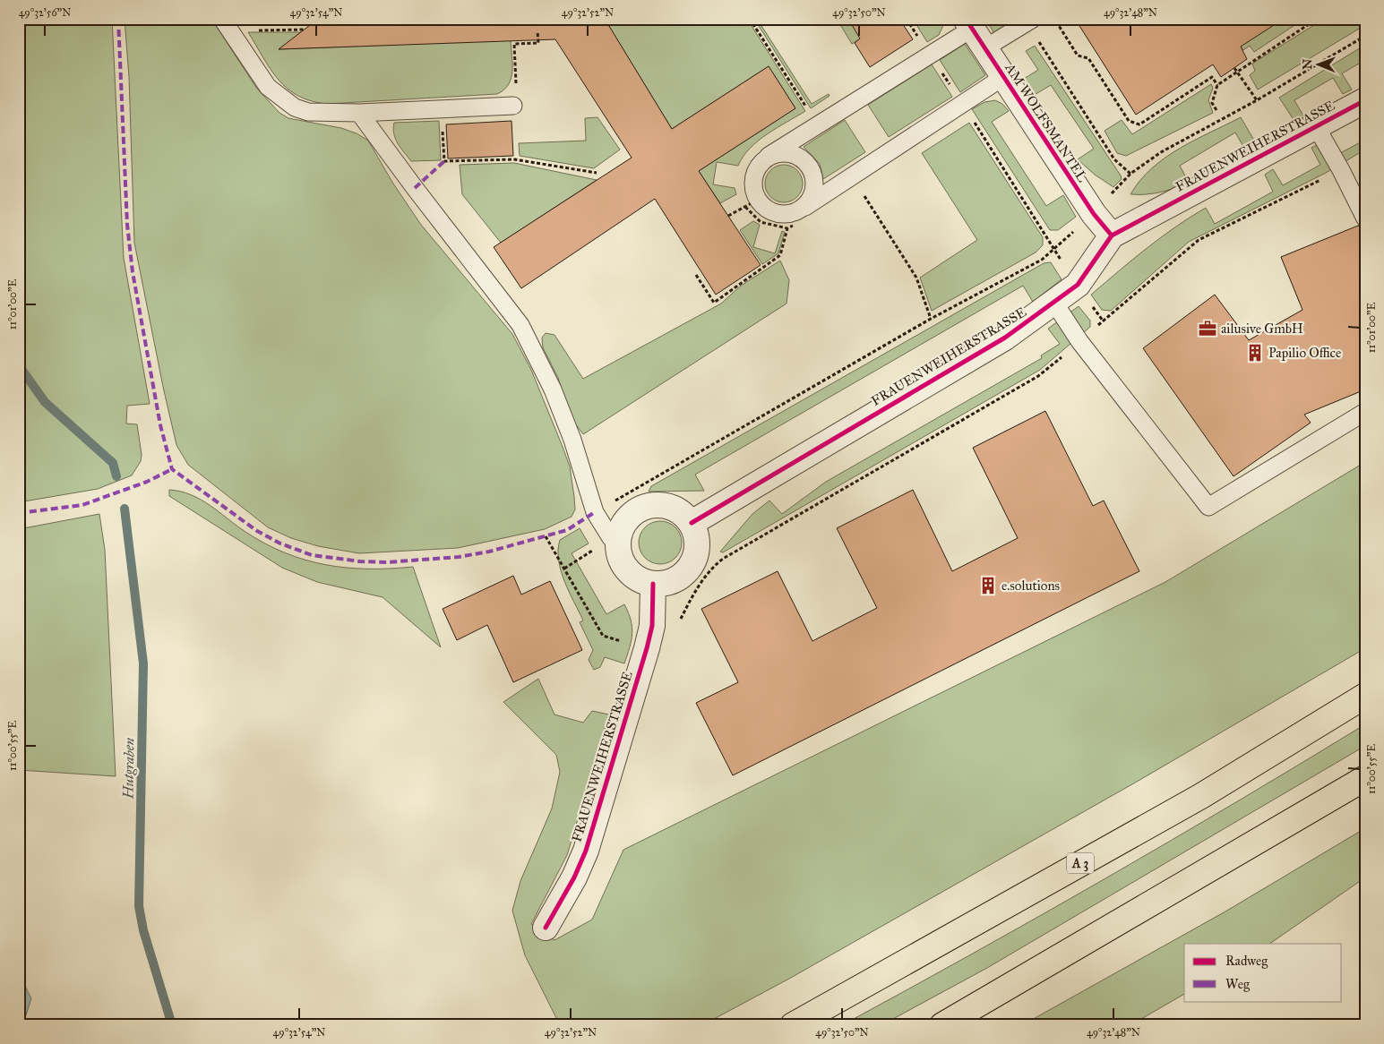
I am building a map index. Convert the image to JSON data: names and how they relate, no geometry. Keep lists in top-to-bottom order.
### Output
{
  "streets": {
    "highway": ["A 3"],
    "street": ["AM WOLFSMANTEL", "FRAUENWEIHERSTRASSE"]
  },
  "crossings": [
    ["AM WOLFSMANTEL", "FRAUENWEIHERSTRASSE"]
  ],
  "water": ["Hutgraben"],
  "places": {
    "office": ["ailusive GmbH"],
    "building": ["Papilio Office", "e.solutions"]
  },
  "legend": ["Radweg", "Weg"],
  "north": "left",
  "coordinates": [
    "49°32'56\"N",
    "49°32'54\"N",
    "49°32'52\"N",
    "49°32'50\"N",
    "49°32'48\"N",
    "11°01'00\"E",
    "11°00'55\"E"
  ]
}
